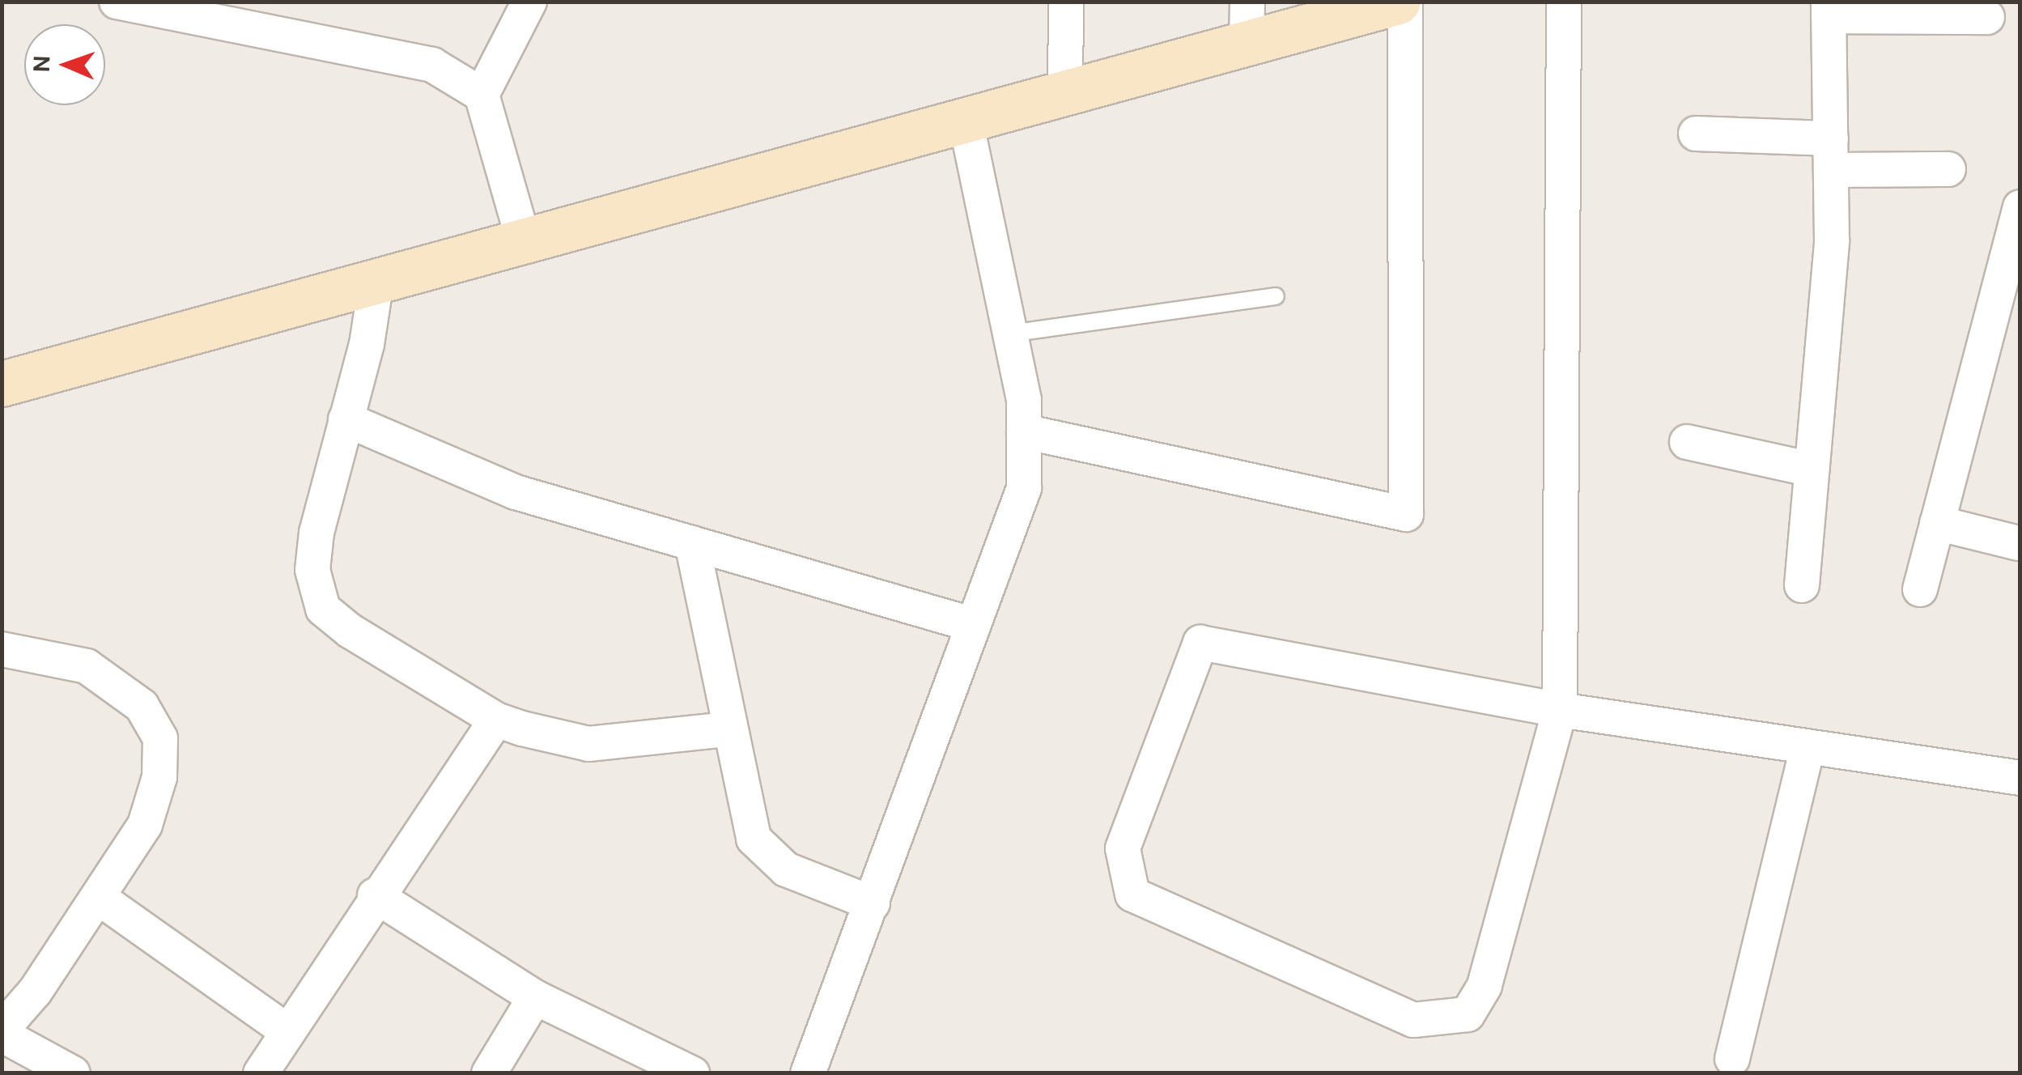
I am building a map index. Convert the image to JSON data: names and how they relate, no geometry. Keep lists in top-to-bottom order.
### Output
{
  "north": "left"
}
